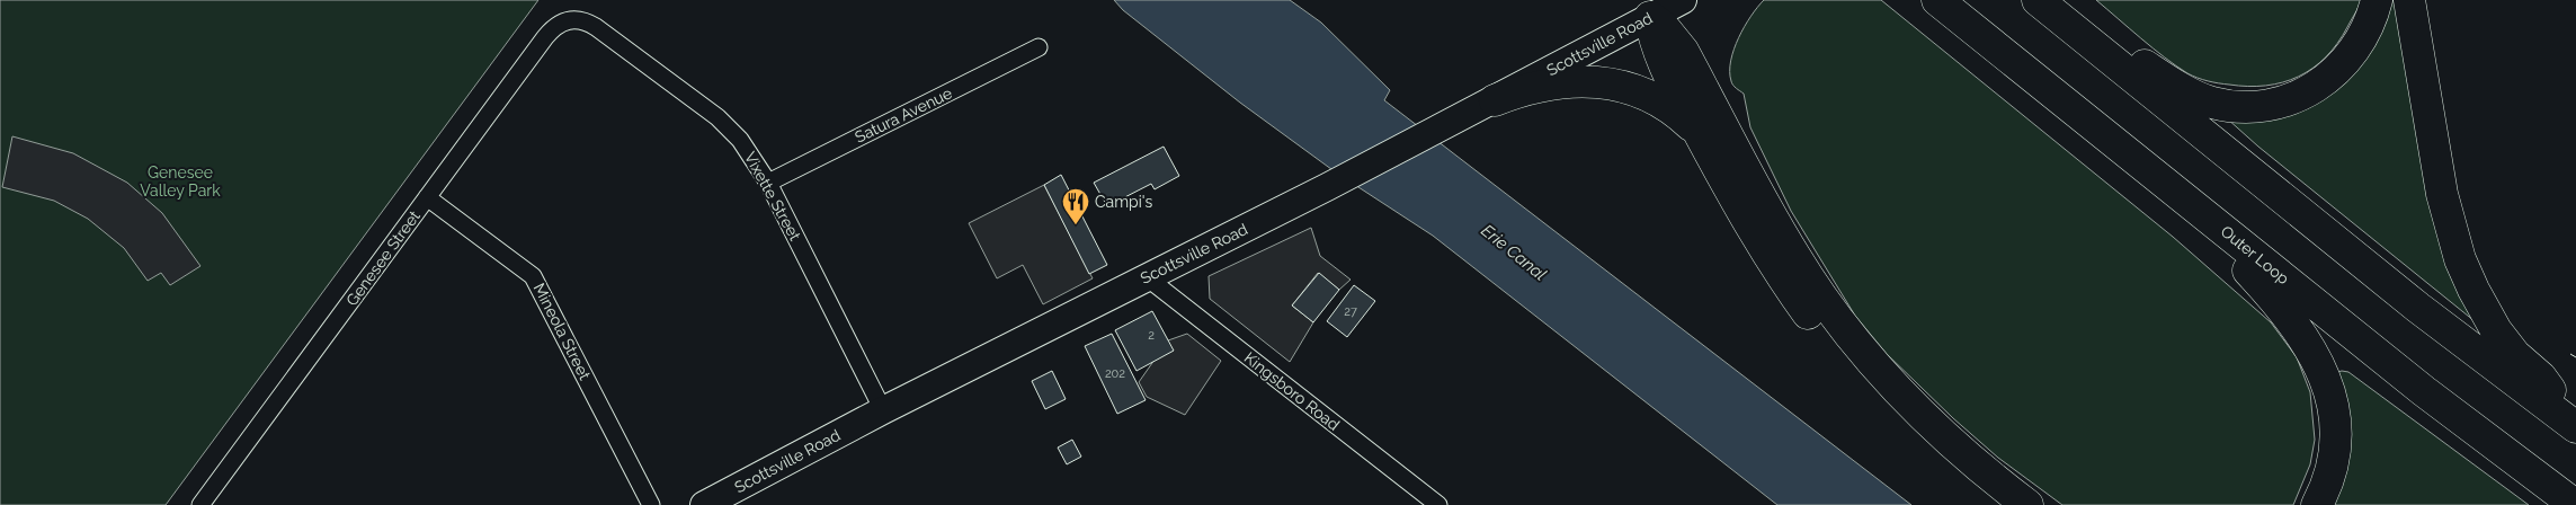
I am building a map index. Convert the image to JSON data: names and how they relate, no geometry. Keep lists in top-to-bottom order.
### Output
{
  "streets": {
    "highway": ["Outer Loop"],
    "main road": ["Scottsville Road"],
    "street": [
      "Satura Avenue",
      "Vixette Street",
      "Genesee Street",
      "Mineola Street",
      "Kingsboro Road"
    ]
  },
  "crossings": [
    ["Scottsville Road", "Vixette Street"],
    ["Scottsville Road", "Kingsboro Road"],
    ["Satura Avenue", "Vixette Street"],
    ["Vixette Street", "Genesee Street"],
    ["Genesee Street", "Mineola Street"]
  ],
  "water": ["Erie Canal"],
  "parks": ["Genesee Valley Park"],
  "places": {
    "restaurant": ["Campi's"]
  },
  "house_numbers": ["27", "2", "202"]
}
